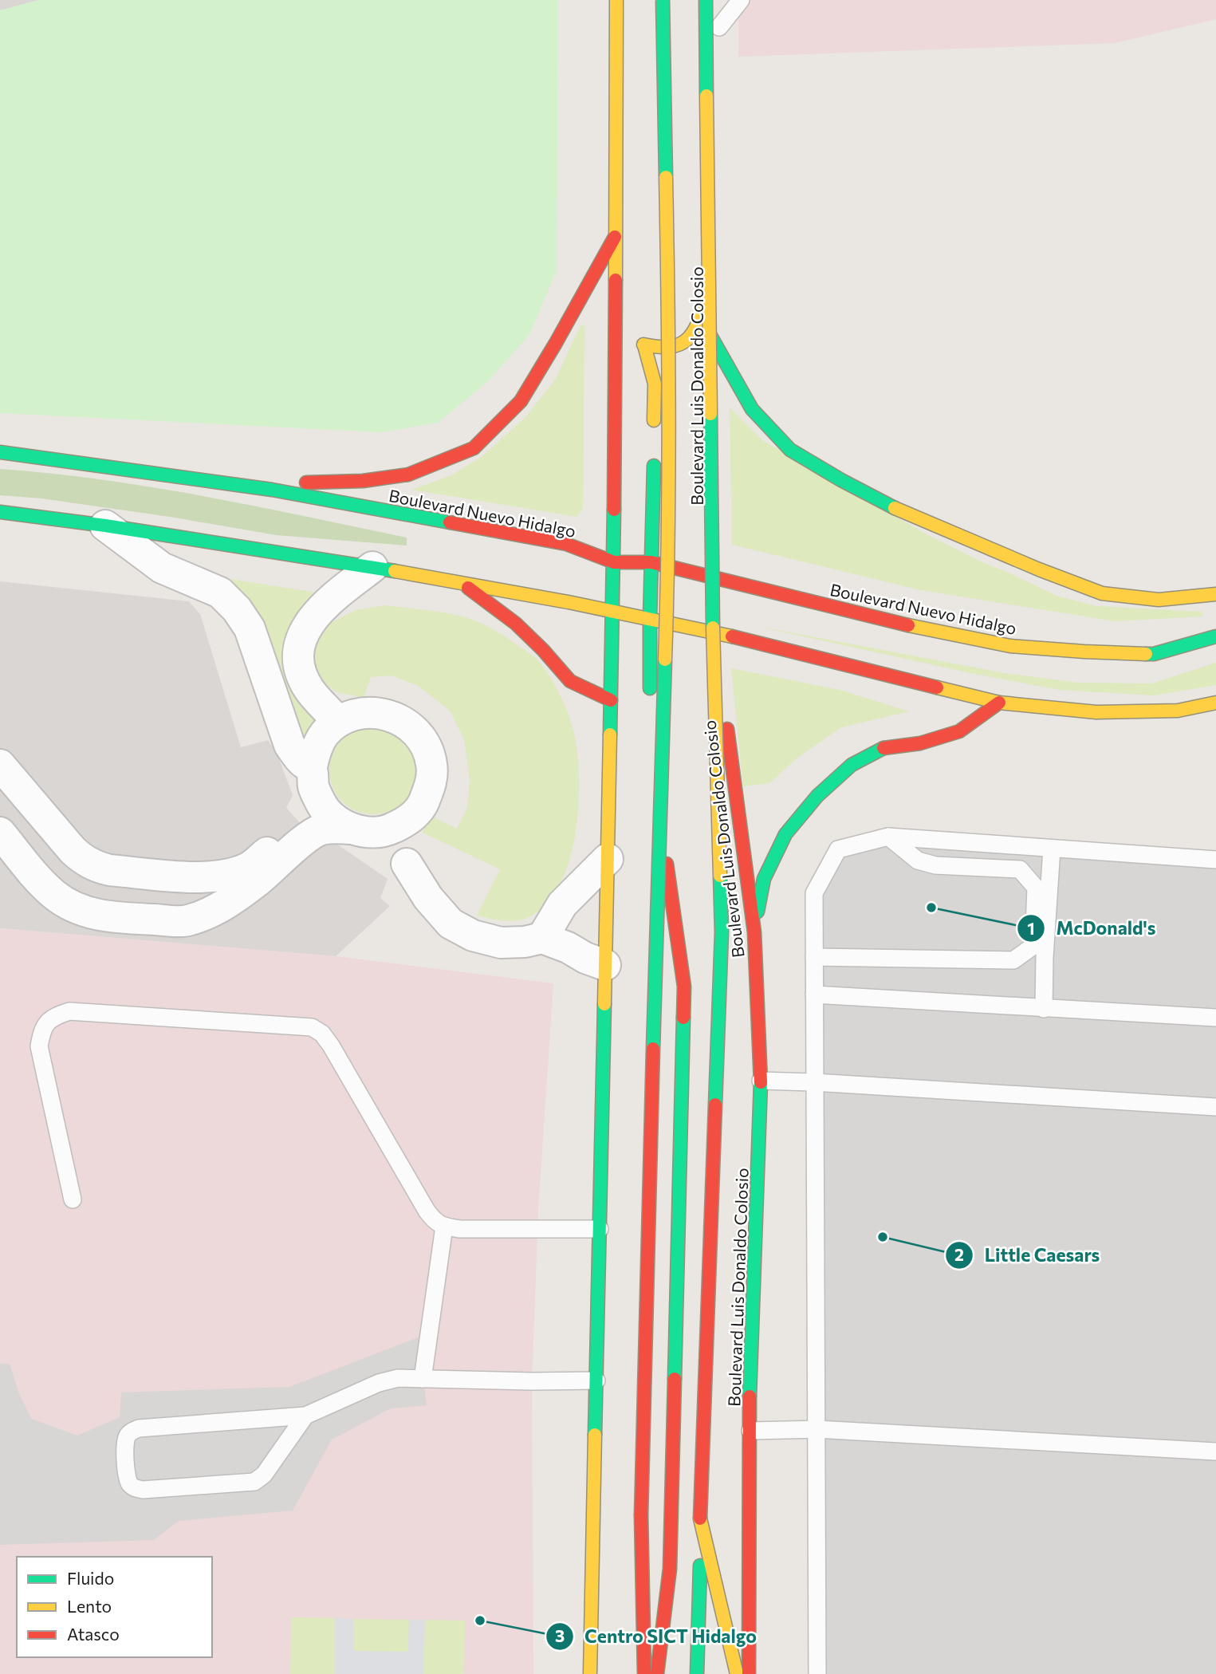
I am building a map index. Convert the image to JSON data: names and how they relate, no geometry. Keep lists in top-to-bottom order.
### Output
{
  "streets": {
    "main road": ["Boulevard Luis Donaldo Colosio", "Boulevard Nuevo Hidalgo"]
  },
  "crossings": [
    ["Boulevard Luis Donaldo Colosio", "Boulevard Nuevo Hidalgo"]
  ],
  "places": ["McDonald's", "Little Caesars", "Centro SICT Hidalgo"],
  "legend": ["Fluido", "Lento", "Atasco"]
}
